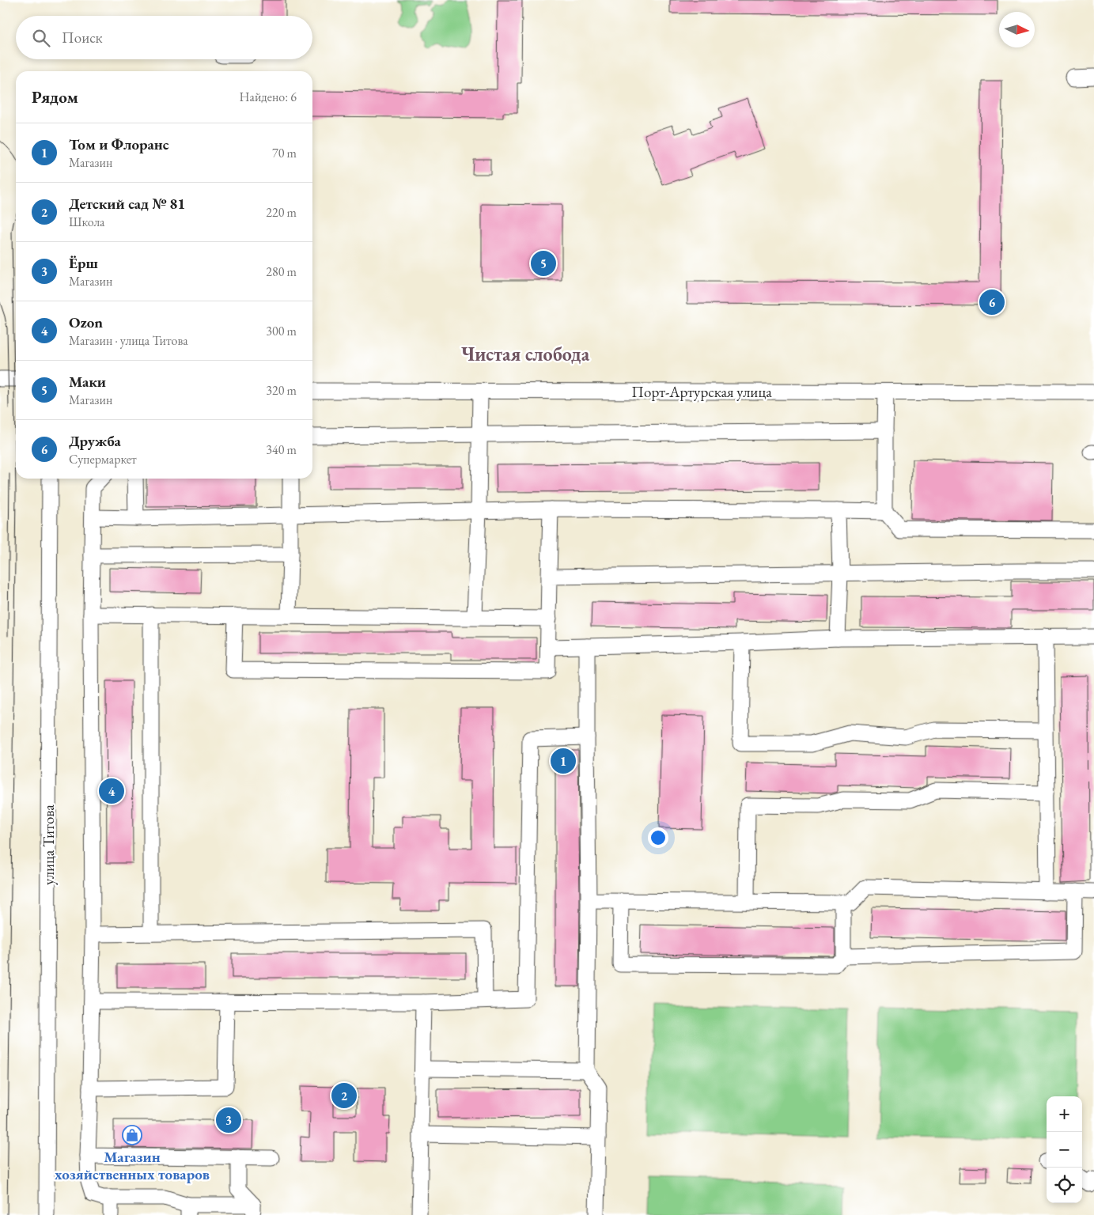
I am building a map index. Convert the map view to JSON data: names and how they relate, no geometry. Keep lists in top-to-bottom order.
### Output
{
  "streets": {
    "street": ["Порт-Артурская улица", "улица Титова"]
  },
  "districts": ["Чистая слобода"],
  "places": {
    "shop": ["Магазин хозяйственных товаров"]
  },
  "north": "right",
  "page": {
    "search": "Поиск",
    "heading": ["Рядом", "Найдено: 6"],
    "list": [
      {
        "mark": "1",
        "name": "Том и Флоранс",
        "note": "Магазин",
        "value": "70 m"
      },
      {
        "mark": "2",
        "name": "Детский сад № 81",
        "note": "Школа",
        "value": "220 m"
      },
      {
        "mark": "3",
        "name": "Ёрш",
        "note": "Магазин",
        "value": "280 m"
      },
      {
        "mark": "4",
        "name": "Ozon",
        "note": "Магазин · улица Титова",
        "value": "300 m"
      },
      {
        "mark": "5",
        "name": "Маки",
        "note": "Магазин",
        "value": "320 m"
      },
      {
        "mark": "6",
        "name": "Дружба",
        "note": "Супермаркет",
        "value": "340 m"
      }
    ],
    "pins": [
      "5",
      "6",
      "1",
      "4",
      "2",
      "3"
    ],
    "map_buttons": ["+", "−"]
  }
}
